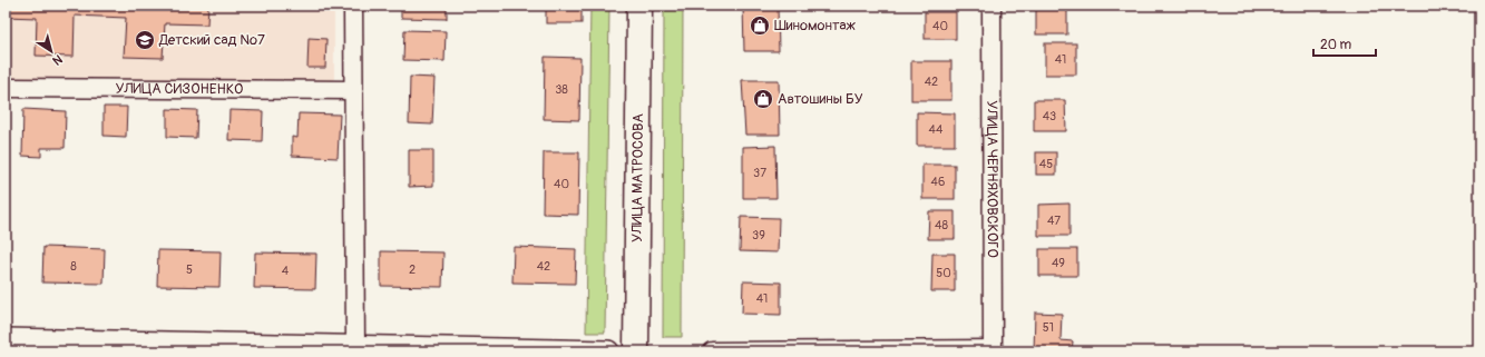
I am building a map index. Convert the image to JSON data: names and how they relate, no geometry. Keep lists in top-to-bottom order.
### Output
{
  "streets": {
    "main road": ["УЛИЦА МАТРОСОВА"],
    "street": ["УЛИЦА СИЗОНЕНКО", "УЛИЦА ЧЕРНЯХОВСКОГО"]
  },
  "places": {
    "shop": ["Шиномонтаж", "Автошины БУ"],
    "school or university": ["Детский сад №7"]
  },
  "house_numbers": [
    "40",
    "41",
    "42",
    "38",
    "43",
    "44",
    "45",
    "37",
    "46",
    "40",
    "47",
    "48",
    "39",
    "49",
    "8",
    "42",
    "5",
    "2",
    "4",
    "50",
    "41",
    "51"
  ],
  "scale_bar": "20 m",
  "north": "bottom right"
}
